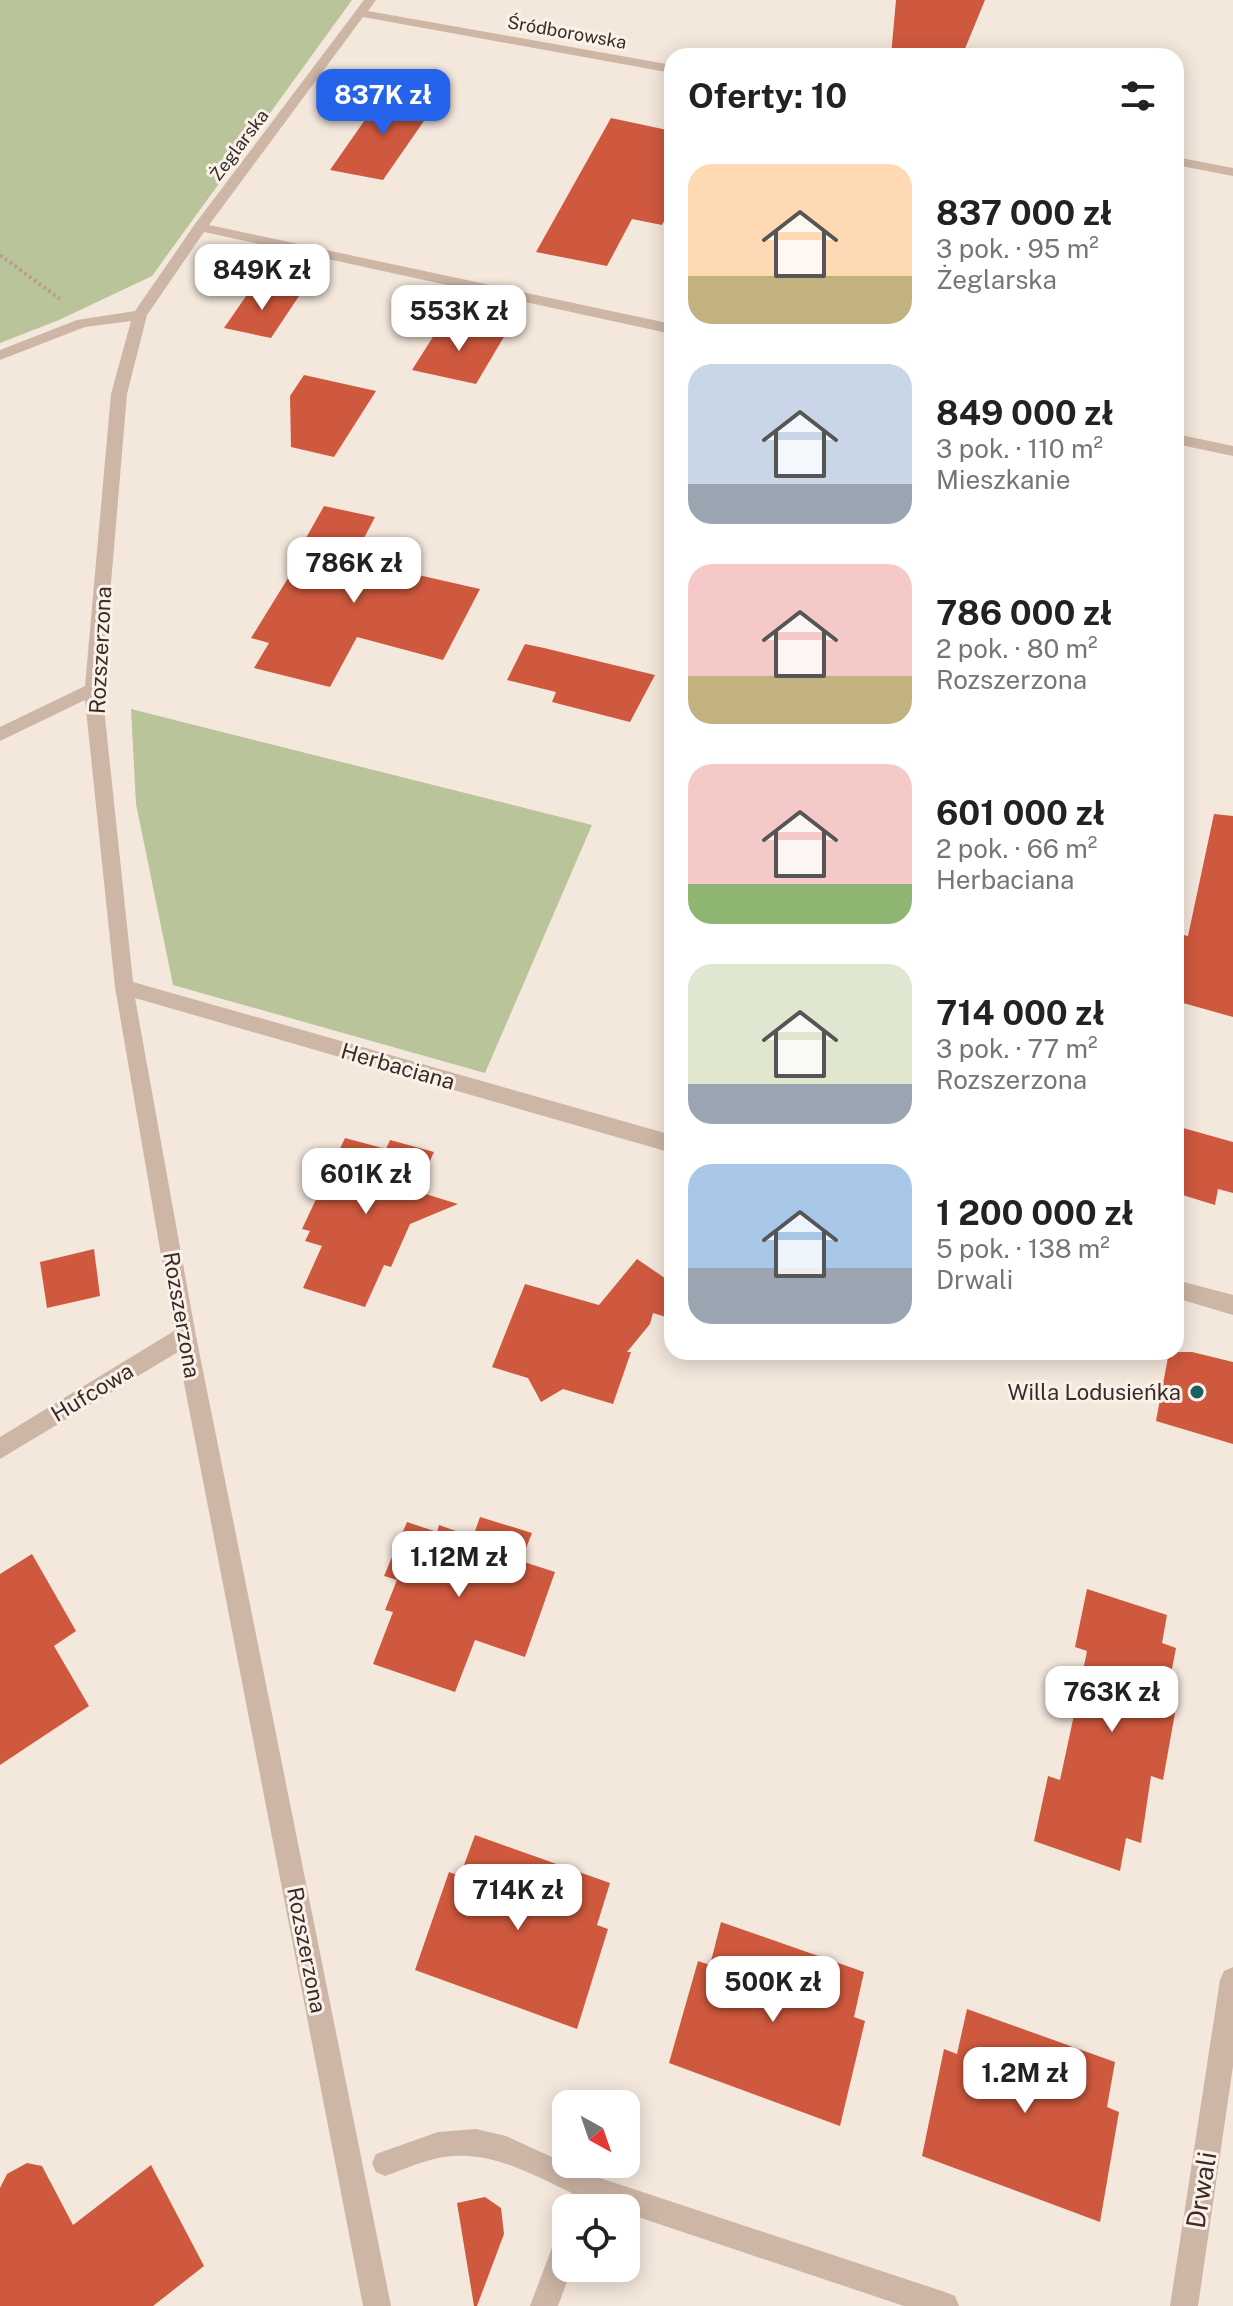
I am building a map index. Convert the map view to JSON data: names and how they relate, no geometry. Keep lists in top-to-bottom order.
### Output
{
  "streets": {
    "street": [
      "Śródborowska",
      "Żeglarska",
      "Rozszerzona",
      "Herbaciana",
      "Hufcowa",
      "Drwali"
    ]
  },
  "crossings": [
    ["Śródborowska", "Żeglarska"],
    ["Żeglarska", "Rozszerzona"],
    ["Rozszerzona", "Herbaciana"],
    ["Rozszerzona", "Hufcowa"]
  ],
  "places": ["Willa Lodusieńka"],
  "north": "bottom right",
  "page": {
    "heading": "Oferty: 10",
    "price": [
      "837K zł",
      "849K zł",
      "553K zł",
      "786K zł",
      "601K zł",
      "1.12M zł",
      "763K zł",
      "714K zł",
      "500K zł",
      "1.2M zł"
    ],
    "list": [
      {
        "name": "837 000 zł",
        "note": "3 pok. · 95 m² · Żeglarska"
      },
      {
        "name": "849 000 zł",
        "note": "3 pok. · 110 m² · Mieszkanie"
      },
      {
        "name": "786 000 zł",
        "note": "2 pok. · 80 m² · Rozszerzona"
      },
      {
        "name": "601 000 zł",
        "note": "2 pok. · 66 m² · Herbaciana"
      },
      {
        "name": "714 000 zł",
        "note": "3 pok. · 77 m² · Rozszerzona"
      },
      {
        "name": "1 200 000 zł",
        "note": "5 pok. · 138 m² · Drwali"
      }
    ]
  }
}
